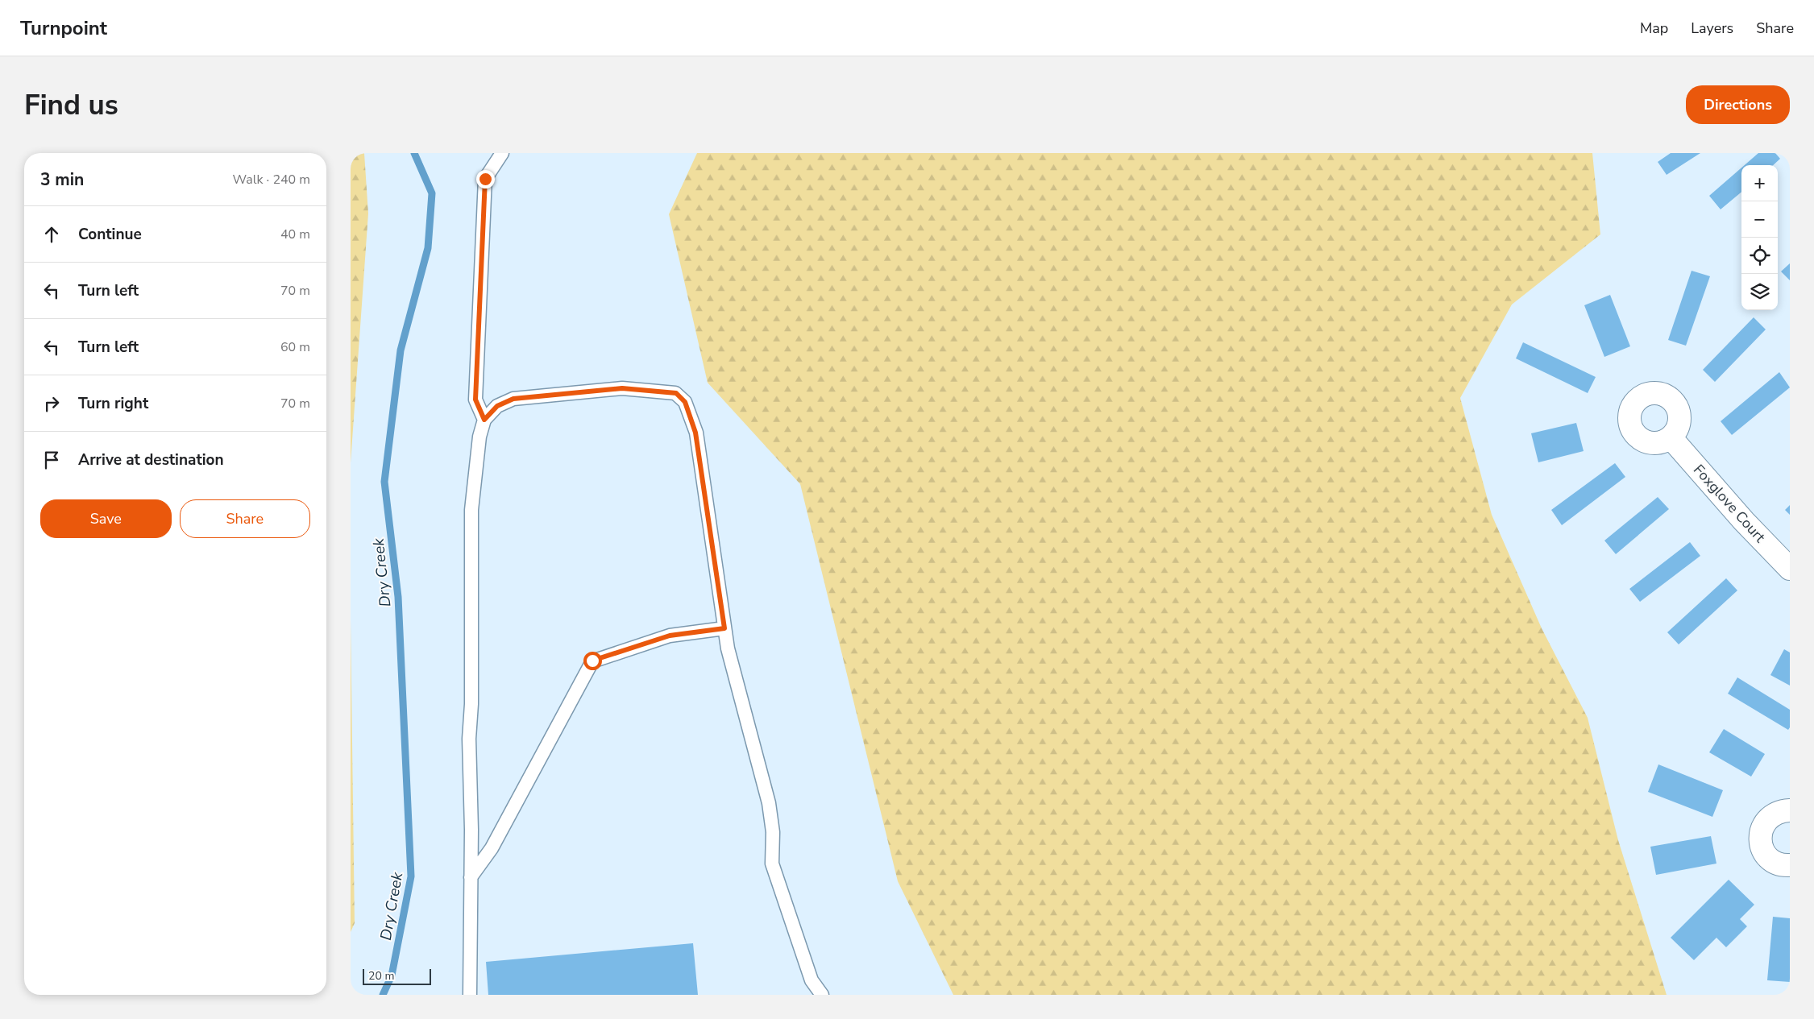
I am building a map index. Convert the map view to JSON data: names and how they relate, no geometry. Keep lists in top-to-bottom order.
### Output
{
  "streets": {
    "street": ["Foxglove Court"]
  },
  "water": ["Dry Creek"],
  "scale_bar": "20 m",
  "page": {
    "header": "Turnpoint",
    "nav": ["Map", "Layers", "Share"],
    "buttons": [
      "Directions",
      ["Save", "Share"]
    ],
    "title": "Find us",
    "heading": ["3 min", "Walk · 240 m"],
    "map_buttons": ["+", "−"],
    "list": [
      ["Continue", "40 m"],
      ["Turn left", "70 m"],
      ["Turn left", "60 m"],
      ["Turn right", "70 m"],
      "Arrive at destination"
    ],
    "scale": "20 m"
  }
}
